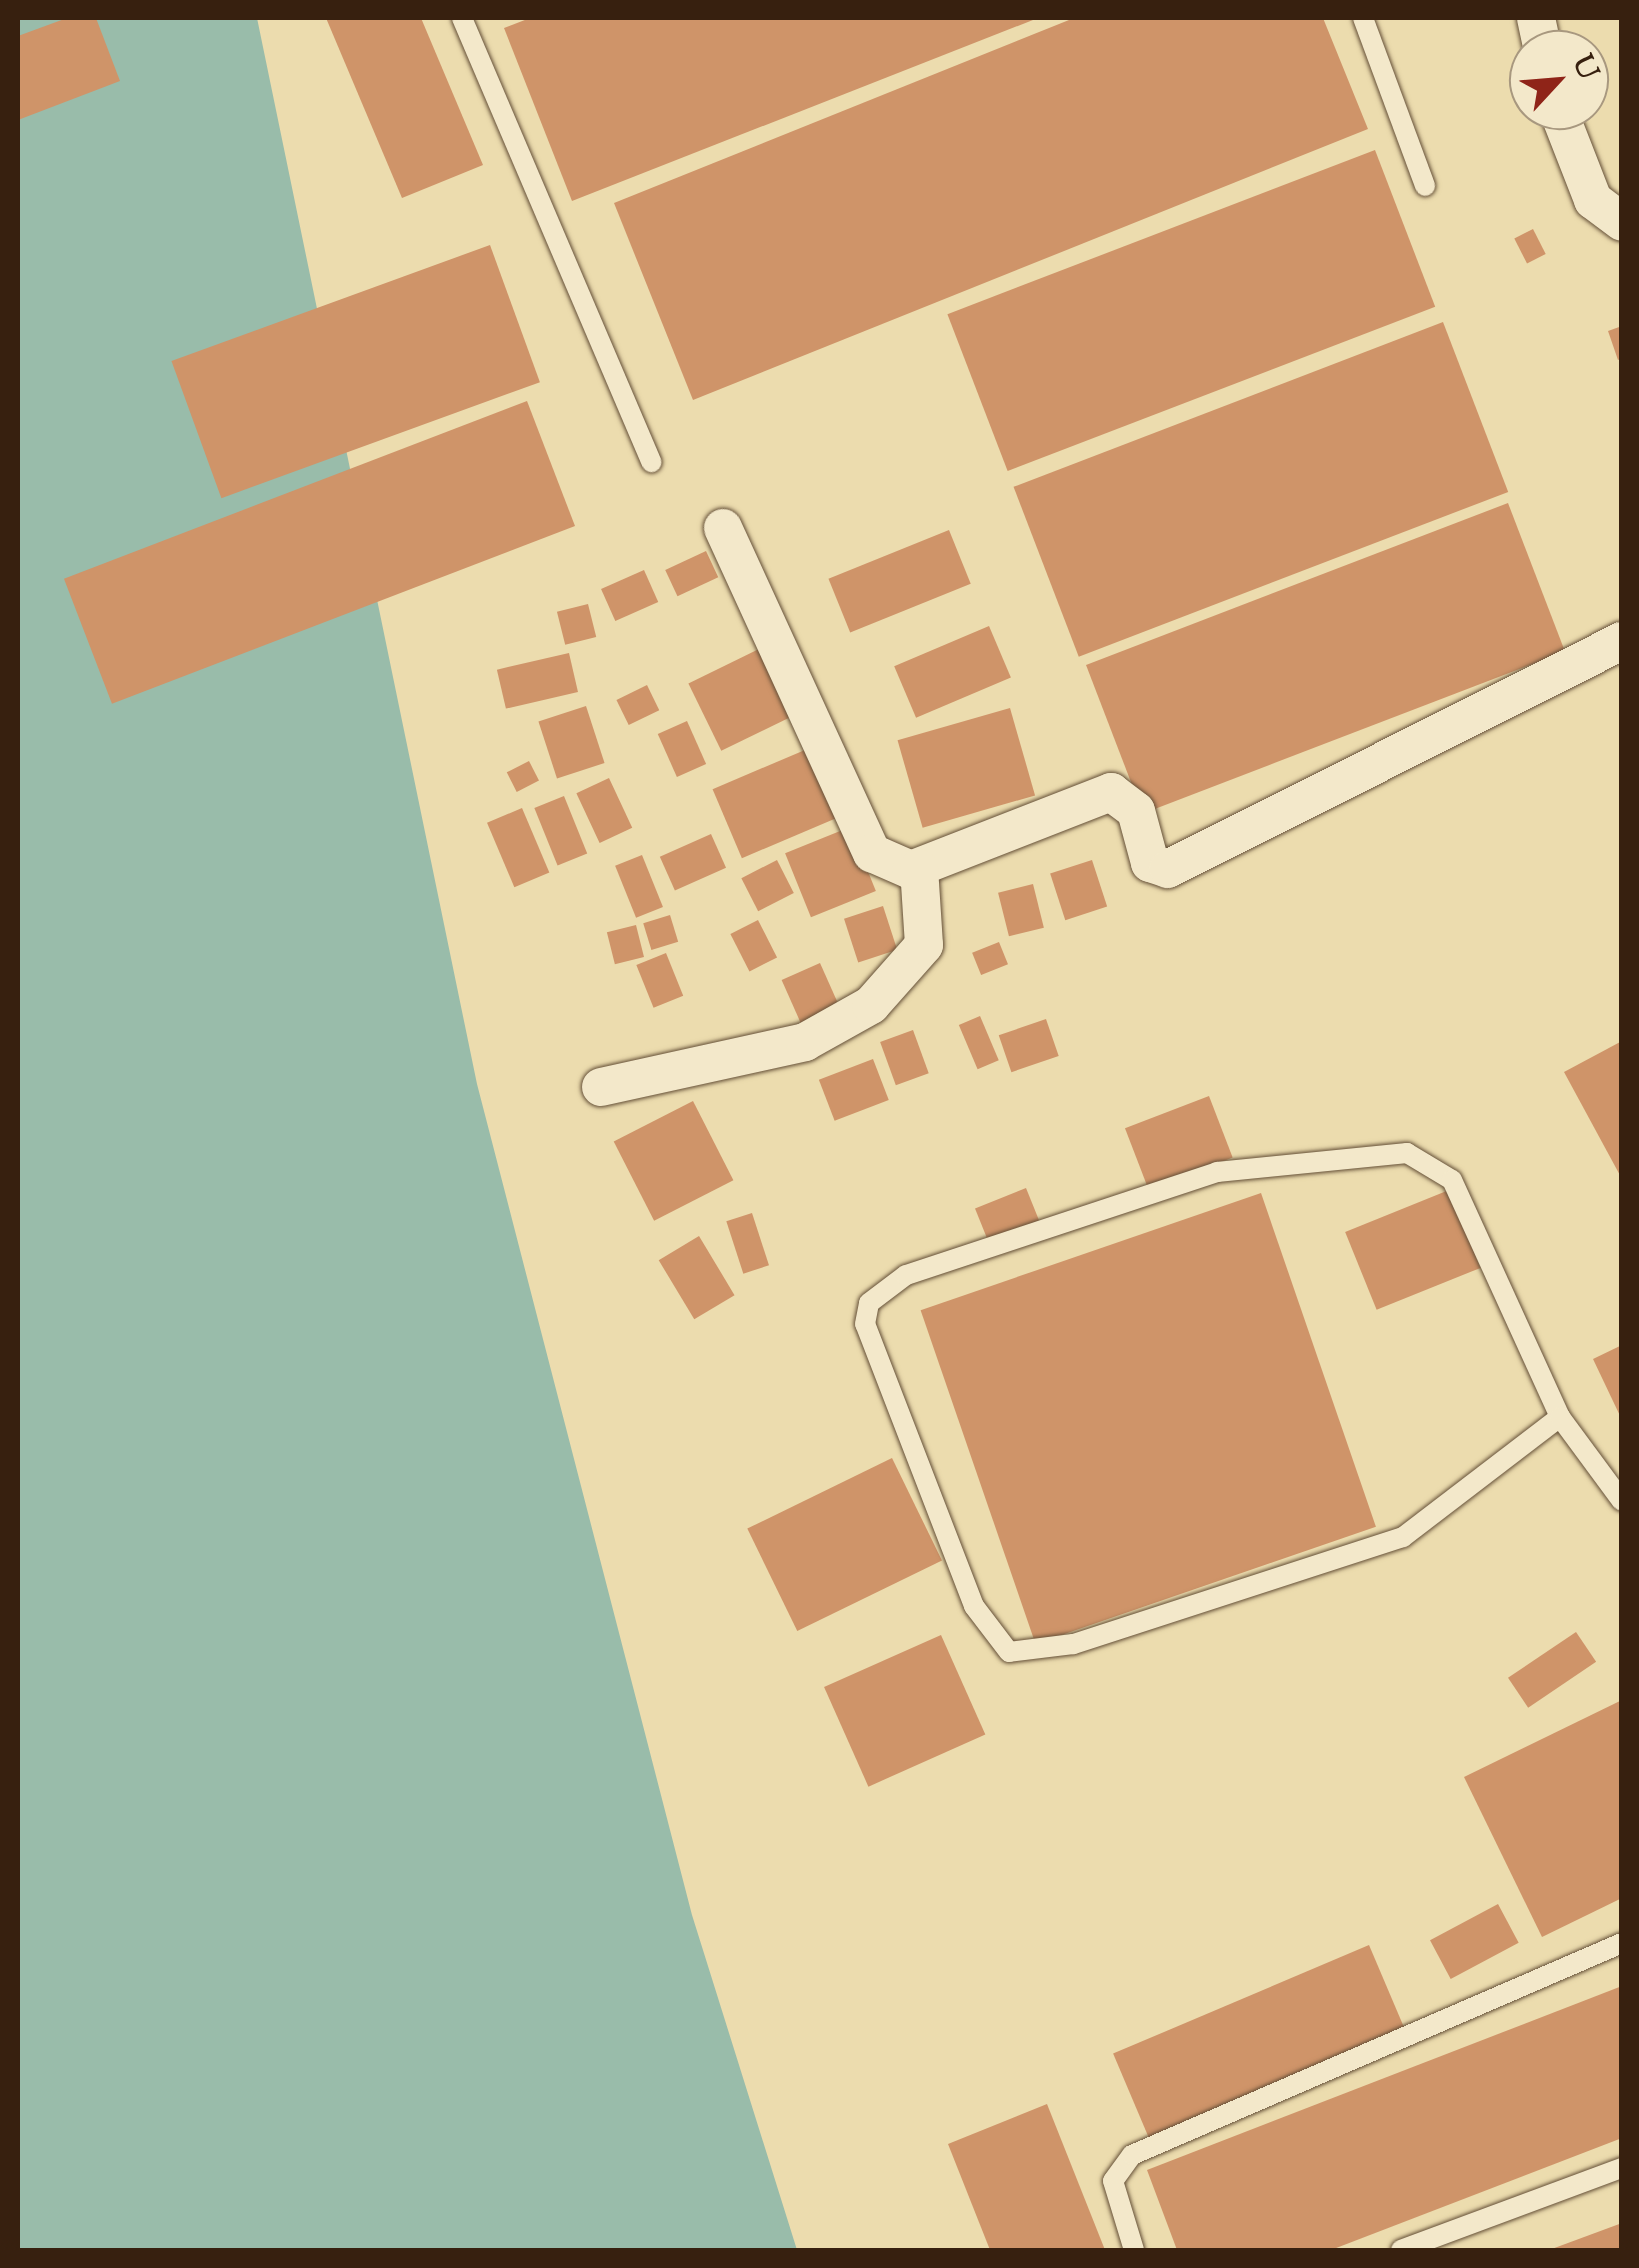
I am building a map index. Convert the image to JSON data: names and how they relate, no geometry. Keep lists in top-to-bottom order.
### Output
{
  "north": "top right"
}
